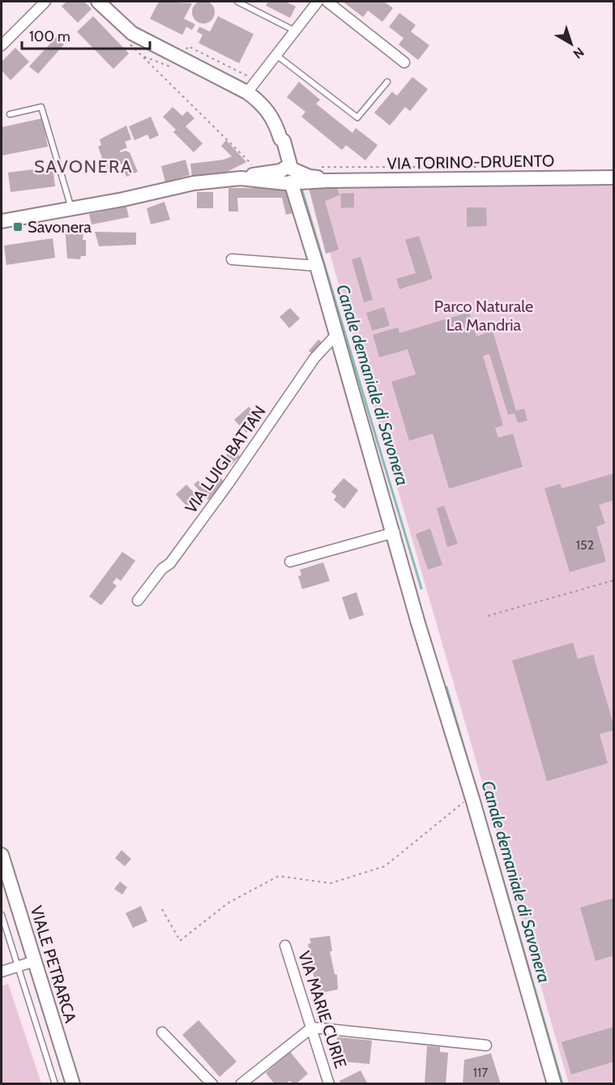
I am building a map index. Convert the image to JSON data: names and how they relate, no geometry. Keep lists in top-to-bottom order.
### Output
{
  "streets": {
    "street": [
      "VIA TORINO-DRUENTO",
      "VIA LUIGI BATTAN",
      "VIALE PETRARCA",
      "VIA MARIE CURIE"
    ]
  },
  "districts": ["SAVONERA"],
  "water": ["Canale demaniale di Savonera"],
  "parks": ["Parco Naturale La Mandria"],
  "places": {
    "transit": ["Savonera"]
  },
  "house_numbers": ["152", "117"],
  "scale_bar": "100 m",
  "north": "bottom right"
}
